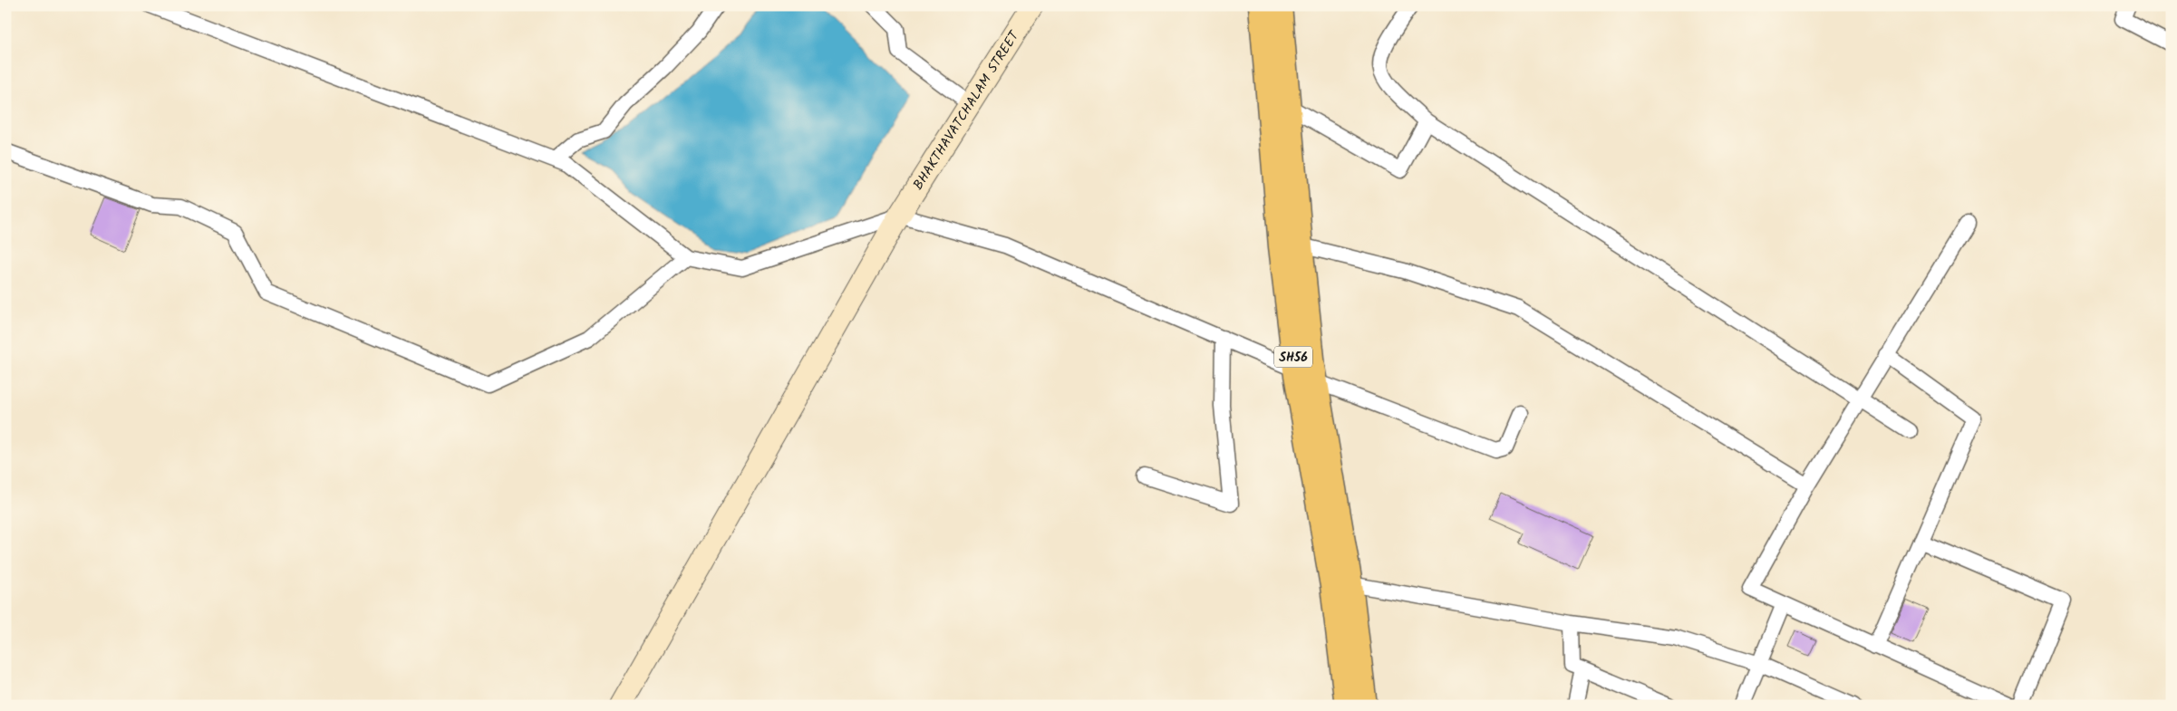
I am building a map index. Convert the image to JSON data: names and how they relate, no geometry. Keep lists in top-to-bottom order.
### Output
{
  "streets": {
    "main road": ["SH56"],
    "street": ["BHAKTHAVATCHALAM STREET"]
  }
}
